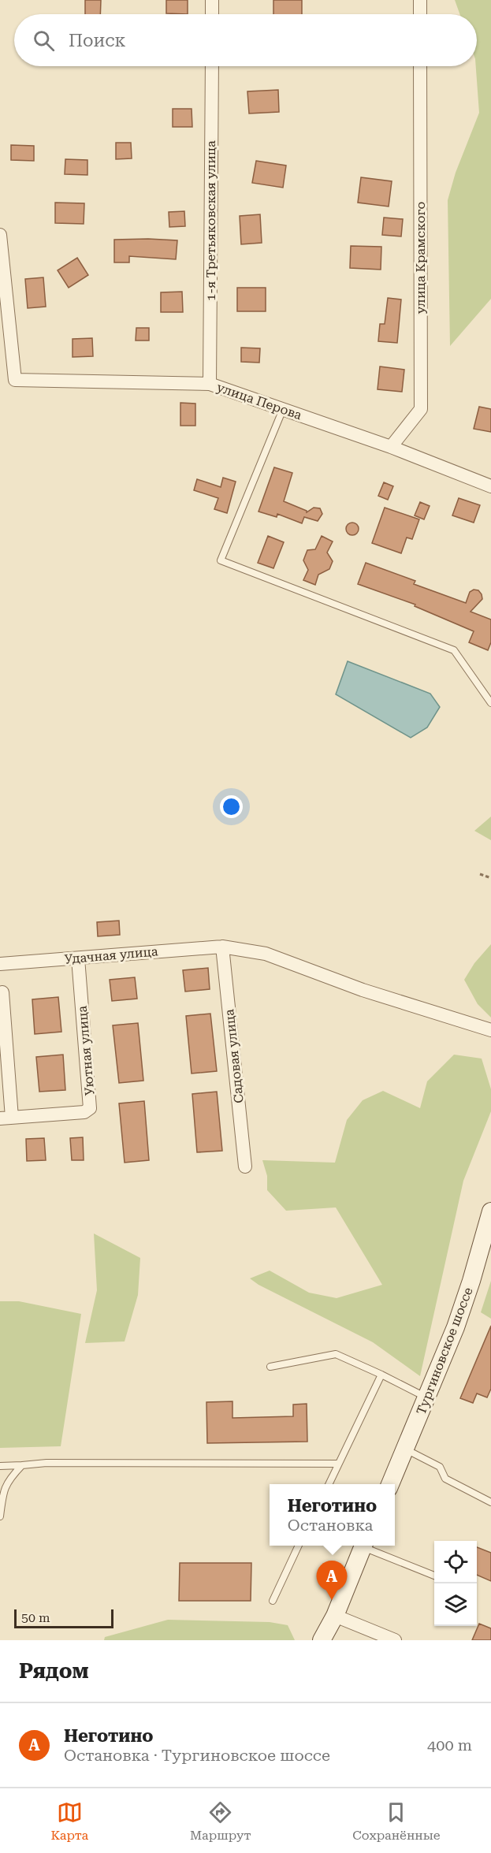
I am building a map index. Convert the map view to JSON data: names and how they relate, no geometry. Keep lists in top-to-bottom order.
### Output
{
  "streets": {
    "main road": ["Тургиновское шоссе"],
    "street": [
      "1-я Третьяковская улица",
      "улица Крамского",
      "улица Перова",
      "Удачная улица",
      "Уютная улица",
      "Садовая улица"
    ]
  },
  "crossings": [
    ["1-я Третьяковская улица", "улица Перова"],
    ["улица Крамского", "улица Перова"],
    ["Удачная улица", "Уютная улица"],
    ["Удачная улица", "Садовая улица"]
  ],
  "scale_bar": "50 m",
  "page": {
    "search": "Поиск",
    "popup": ["Неготино", "Остановка"],
    "pins": "A",
    "scale": "50 m",
    "heading": "Рядом",
    "list": [
      {
        "mark": "A",
        "name": "Неготино",
        "note": "Остановка · Тургиновское шоссе",
        "value": "400 m"
      }
    ],
    "nav": ["Карта", "Маршрут", "Сохранённые"]
  }
}
